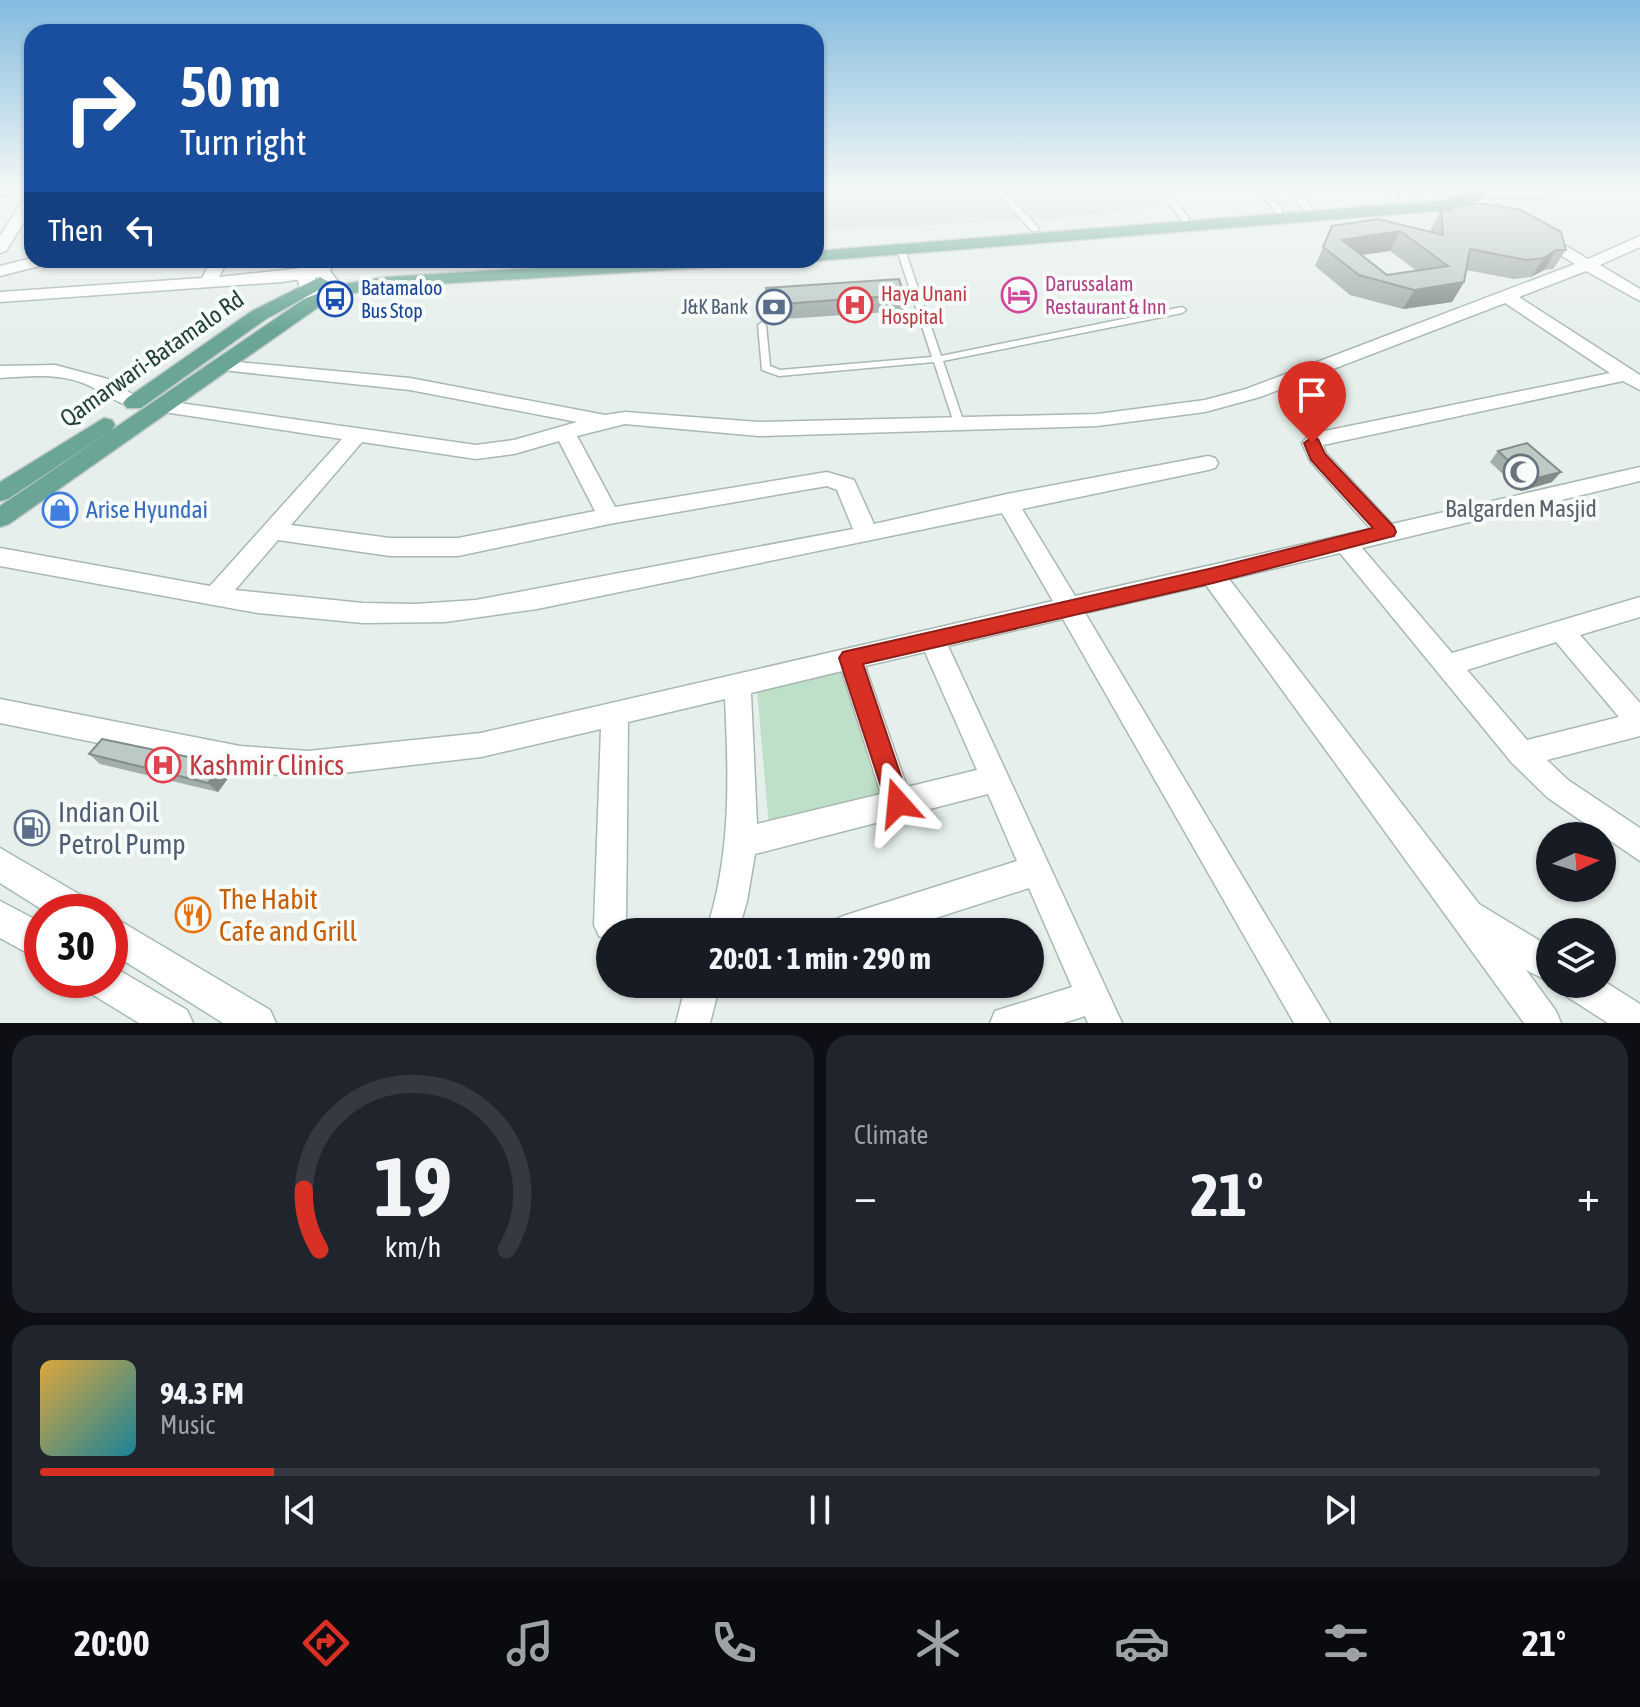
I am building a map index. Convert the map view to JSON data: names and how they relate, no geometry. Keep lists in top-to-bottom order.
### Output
{
  "streets": {
    "main road": ["Qamarwari-Batamalo Rd"]
  },
  "places": {
    "hotel": ["Darussalam Restaurant & Inn"],
    "bus stop": ["Batamaloo Bus Stop"],
    "hospital": ["Haya Unani Hospital", "Kashmir Clinics"],
    "bank": ["J&K Bank"],
    "mosque": ["Balgarden Masjid"],
    "shop": ["Arise Hyundai"],
    "fuel station": ["Indian Oil Petrol Pump"],
    "restaurant": ["The Habit Cafe and Grill"]
  },
  "north": "right",
  "page": {
    "turn": ["50 m", "Turn right"],
    "then": "Then",
    "limit": "30",
    "trip": "20:01 · 1 min · 290 m",
    "tile": "Climate",
    "heat": ["−", "21°", "+"],
    "song": ["94.3 FM", "Music"],
    "tabs": ["20:00", "21°"],
    "gauge": ["19", "km/h"]
  }
}
